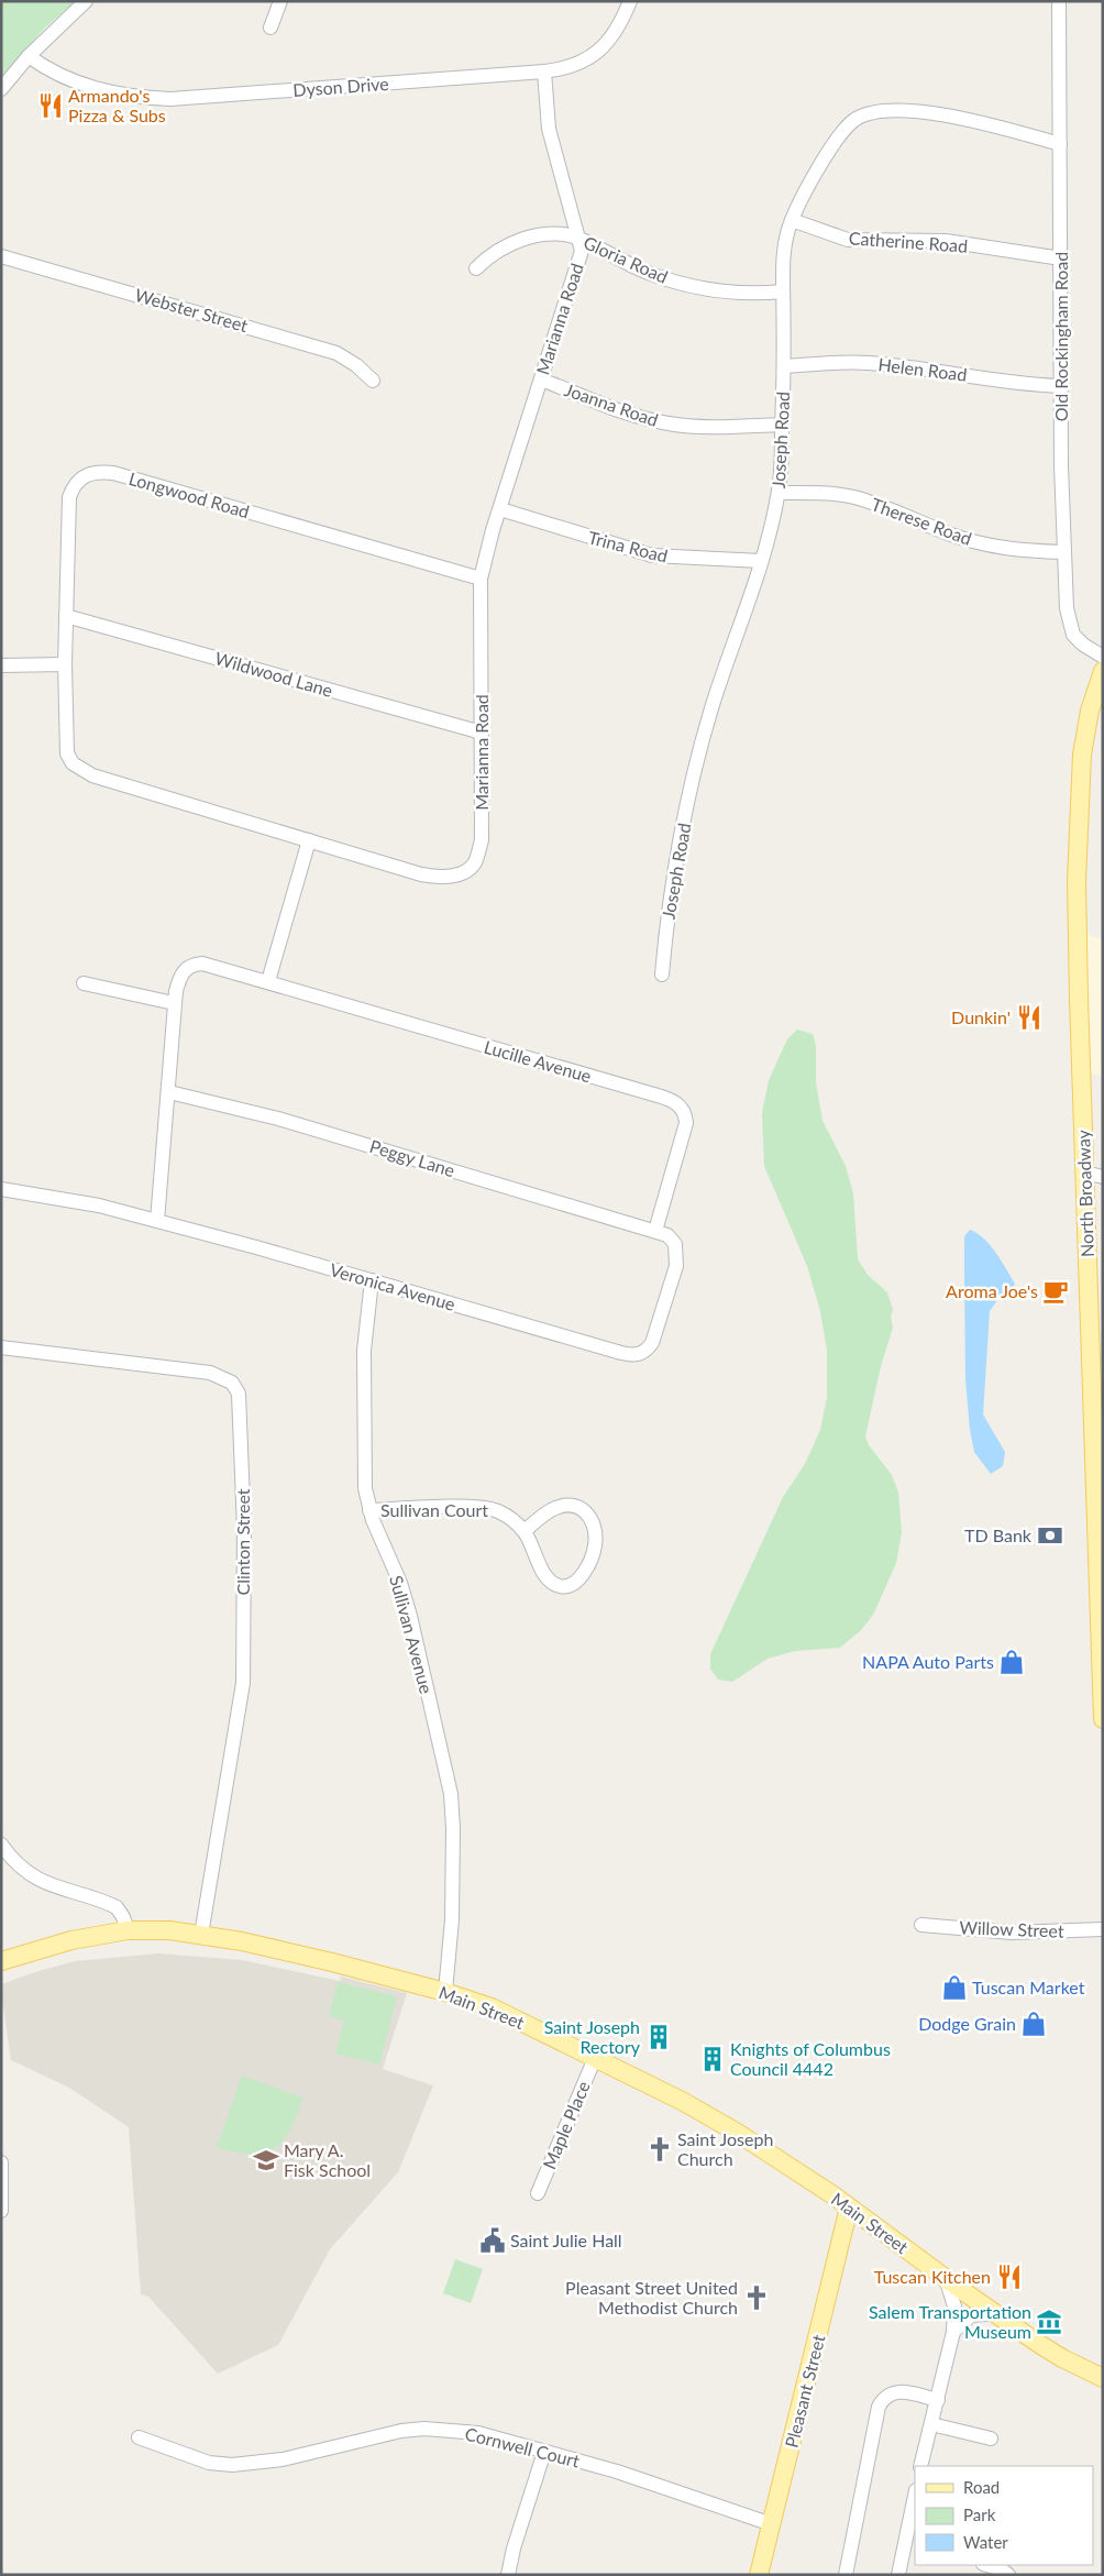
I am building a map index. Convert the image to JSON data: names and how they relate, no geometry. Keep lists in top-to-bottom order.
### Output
{
  "streets": {
    "main road": ["North Broadway", "Main Street", "Pleasant Street"],
    "street": [
      "Dyson Drive",
      "Catherine Road",
      "Gloria Road",
      "Webster Street",
      "Marianna Road",
      "Old Rockingham Road",
      "Helen Road",
      "Joanna Road",
      "Joseph Road",
      "Longwood Road",
      "Therese Road",
      "Trina Road",
      "Wildwood Lane",
      "Lucille Avenue",
      "Peggy Lane",
      "Veronica Avenue",
      "Sullivan Court",
      "Clinton Street",
      "Sullivan Avenue",
      "Willow Street",
      "Maple Place",
      "Cornwell Court"
    ]
  },
  "crossings": [
    ["Dyson Drive", "Marianna Road"],
    ["Catherine Road", "Old Rockingham Road"],
    ["Catherine Road", "Joseph Road"],
    ["Gloria Road", "Marianna Road"],
    ["Gloria Road", "Joseph Road"],
    ["Marianna Road", "Joanna Road"],
    ["Marianna Road", "Longwood Road"],
    ["Marianna Road", "Trina Road"],
    ["Marianna Road", "Wildwood Lane"],
    ["Old Rockingham Road", "Helen Road"],
    ["Old Rockingham Road", "Joseph Road"],
    ["Old Rockingham Road", "Therese Road"],
    ["Helen Road", "Joseph Road"],
    ["Joanna Road", "Joseph Road"],
    ["Joseph Road", "Therese Road"],
    ["Joseph Road", "Trina Road"],
    ["Longwood Road", "Wildwood Lane"],
    ["Lucille Avenue", "Peggy Lane"],
    ["Lucille Avenue", "Veronica Avenue"],
    ["Peggy Lane", "Veronica Avenue"],
    ["Veronica Avenue", "Sullivan Avenue"],
    ["Sullivan Court", "Sullivan Avenue"],
    ["Clinton Street", "Main Street"],
    ["Sullivan Avenue", "Main Street"],
    ["Main Street", "Maple Place"],
    ["Main Street", "Pleasant Street"],
    ["Pleasant Street", "Cornwell Court"]
  ],
  "places": {
    "restaurant": ["Armando's Pizza & Subs", "Dunkin'", "Tuscan Kitchen"],
    "cafe": ["Aroma Joe's"],
    "bank": ["TD Bank"],
    "shop": ["NAPA Auto Parts", "Tuscan Market", "Dodge Grain"],
    "building": ["Saint Joseph Rectory", "Knights of Columbus Council 4442"],
    "church": ["Saint Joseph Church", "Pleasant Street United Methodist Church"],
    "school or university": ["Mary A. Fisk School"],
    "public building": ["Saint Julie Hall"],
    "museum": ["Salem Transportation Museum"]
  },
  "legend": ["Road", "Park", "Water"]
}
